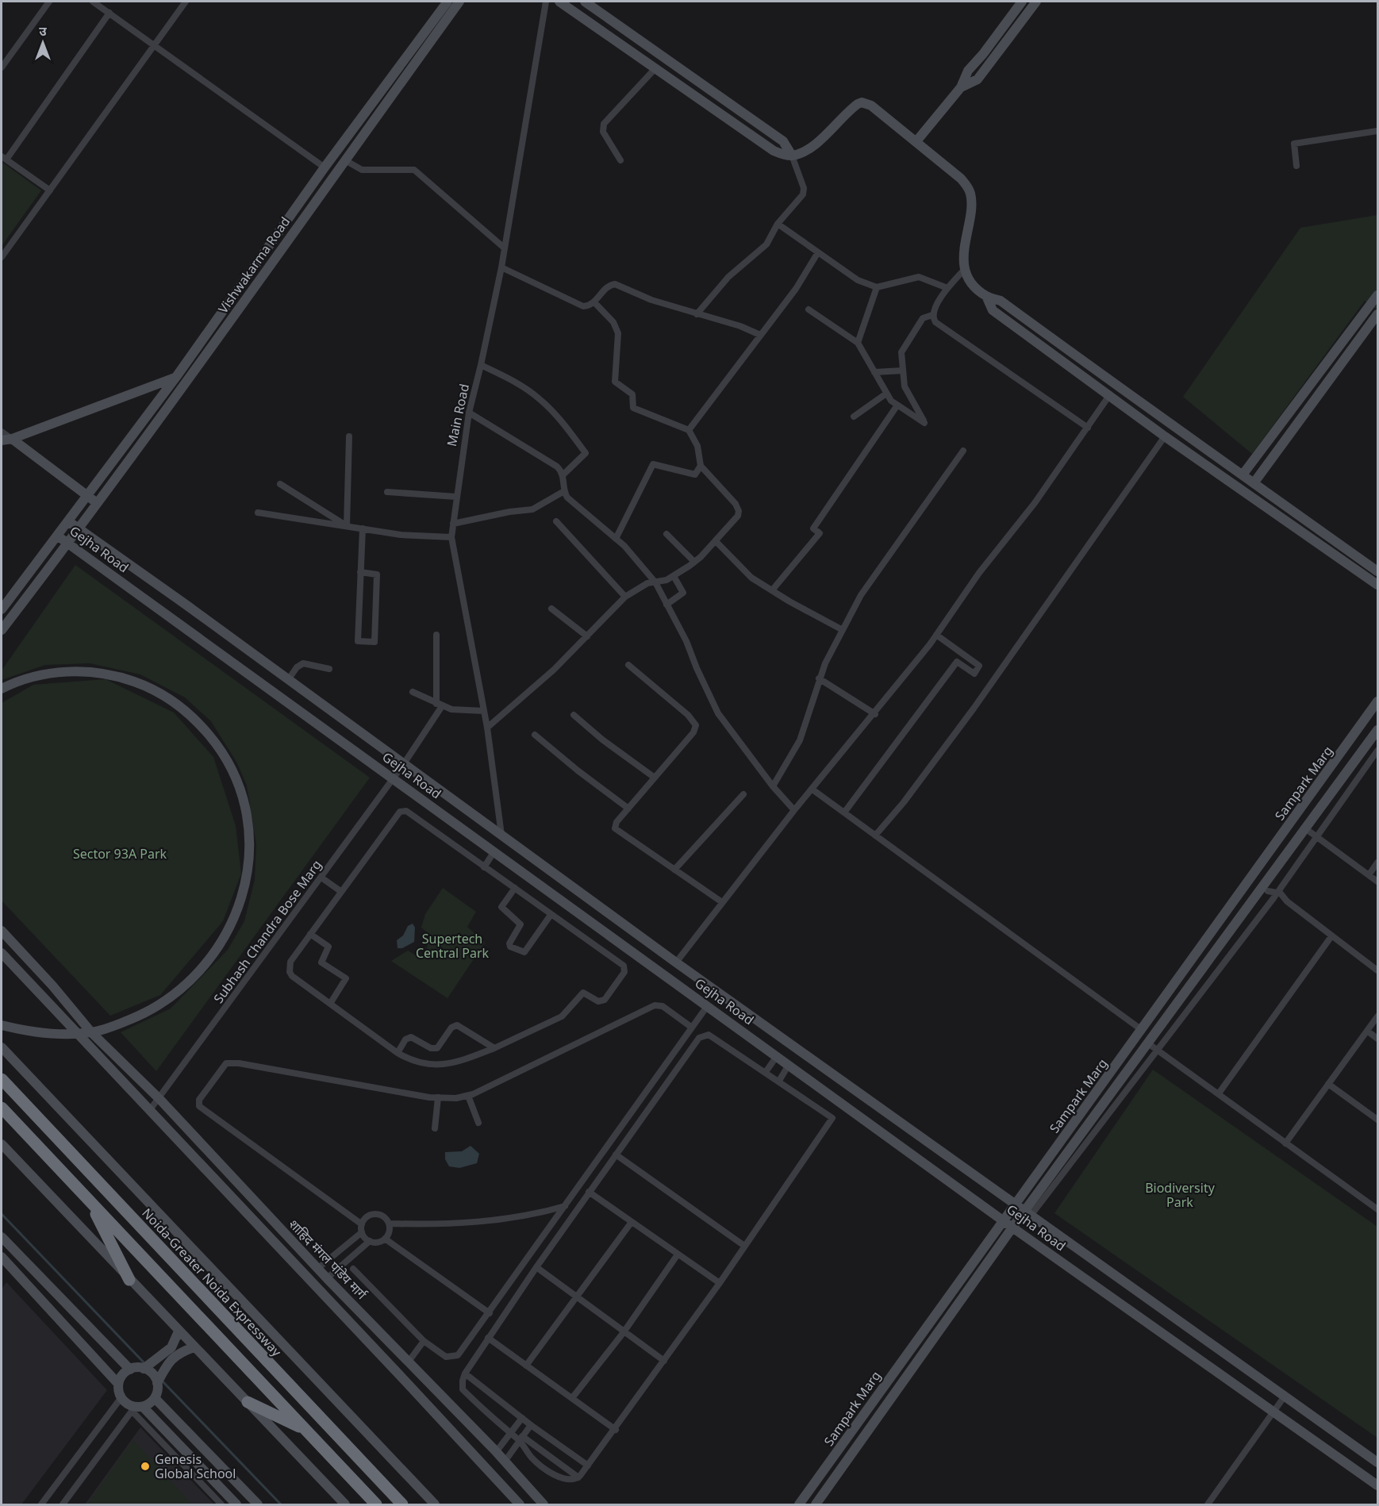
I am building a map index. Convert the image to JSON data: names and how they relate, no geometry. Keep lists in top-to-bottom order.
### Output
{
  "streets": {
    "highway": ["Noida-Greater Noida Expressway"],
    "street": [
      "Vishwakarma Road",
      "Main Road",
      "Gejha Road",
      "Sampark Marg",
      "Subhash Chandra Bose Marg",
      "शाहिद मंगल पांडेय मार्ग"
    ]
  },
  "crossings": [
    ["Vishwakarma Road", "Gejha Road"],
    ["Main Road", "Gejha Road"],
    ["Gejha Road", "Sampark Marg"],
    ["Gejha Road", "Subhash Chandra Bose Marg"],
    ["Subhash Chandra Bose Marg", "शाहिद मंगल पांडेय मार्ग"]
  ],
  "parks": ["Sector 93A Park", "Supertech Central Park", "Biodiversity Park"],
  "places": ["Genesis Global School"],
  "north": "top"
}
